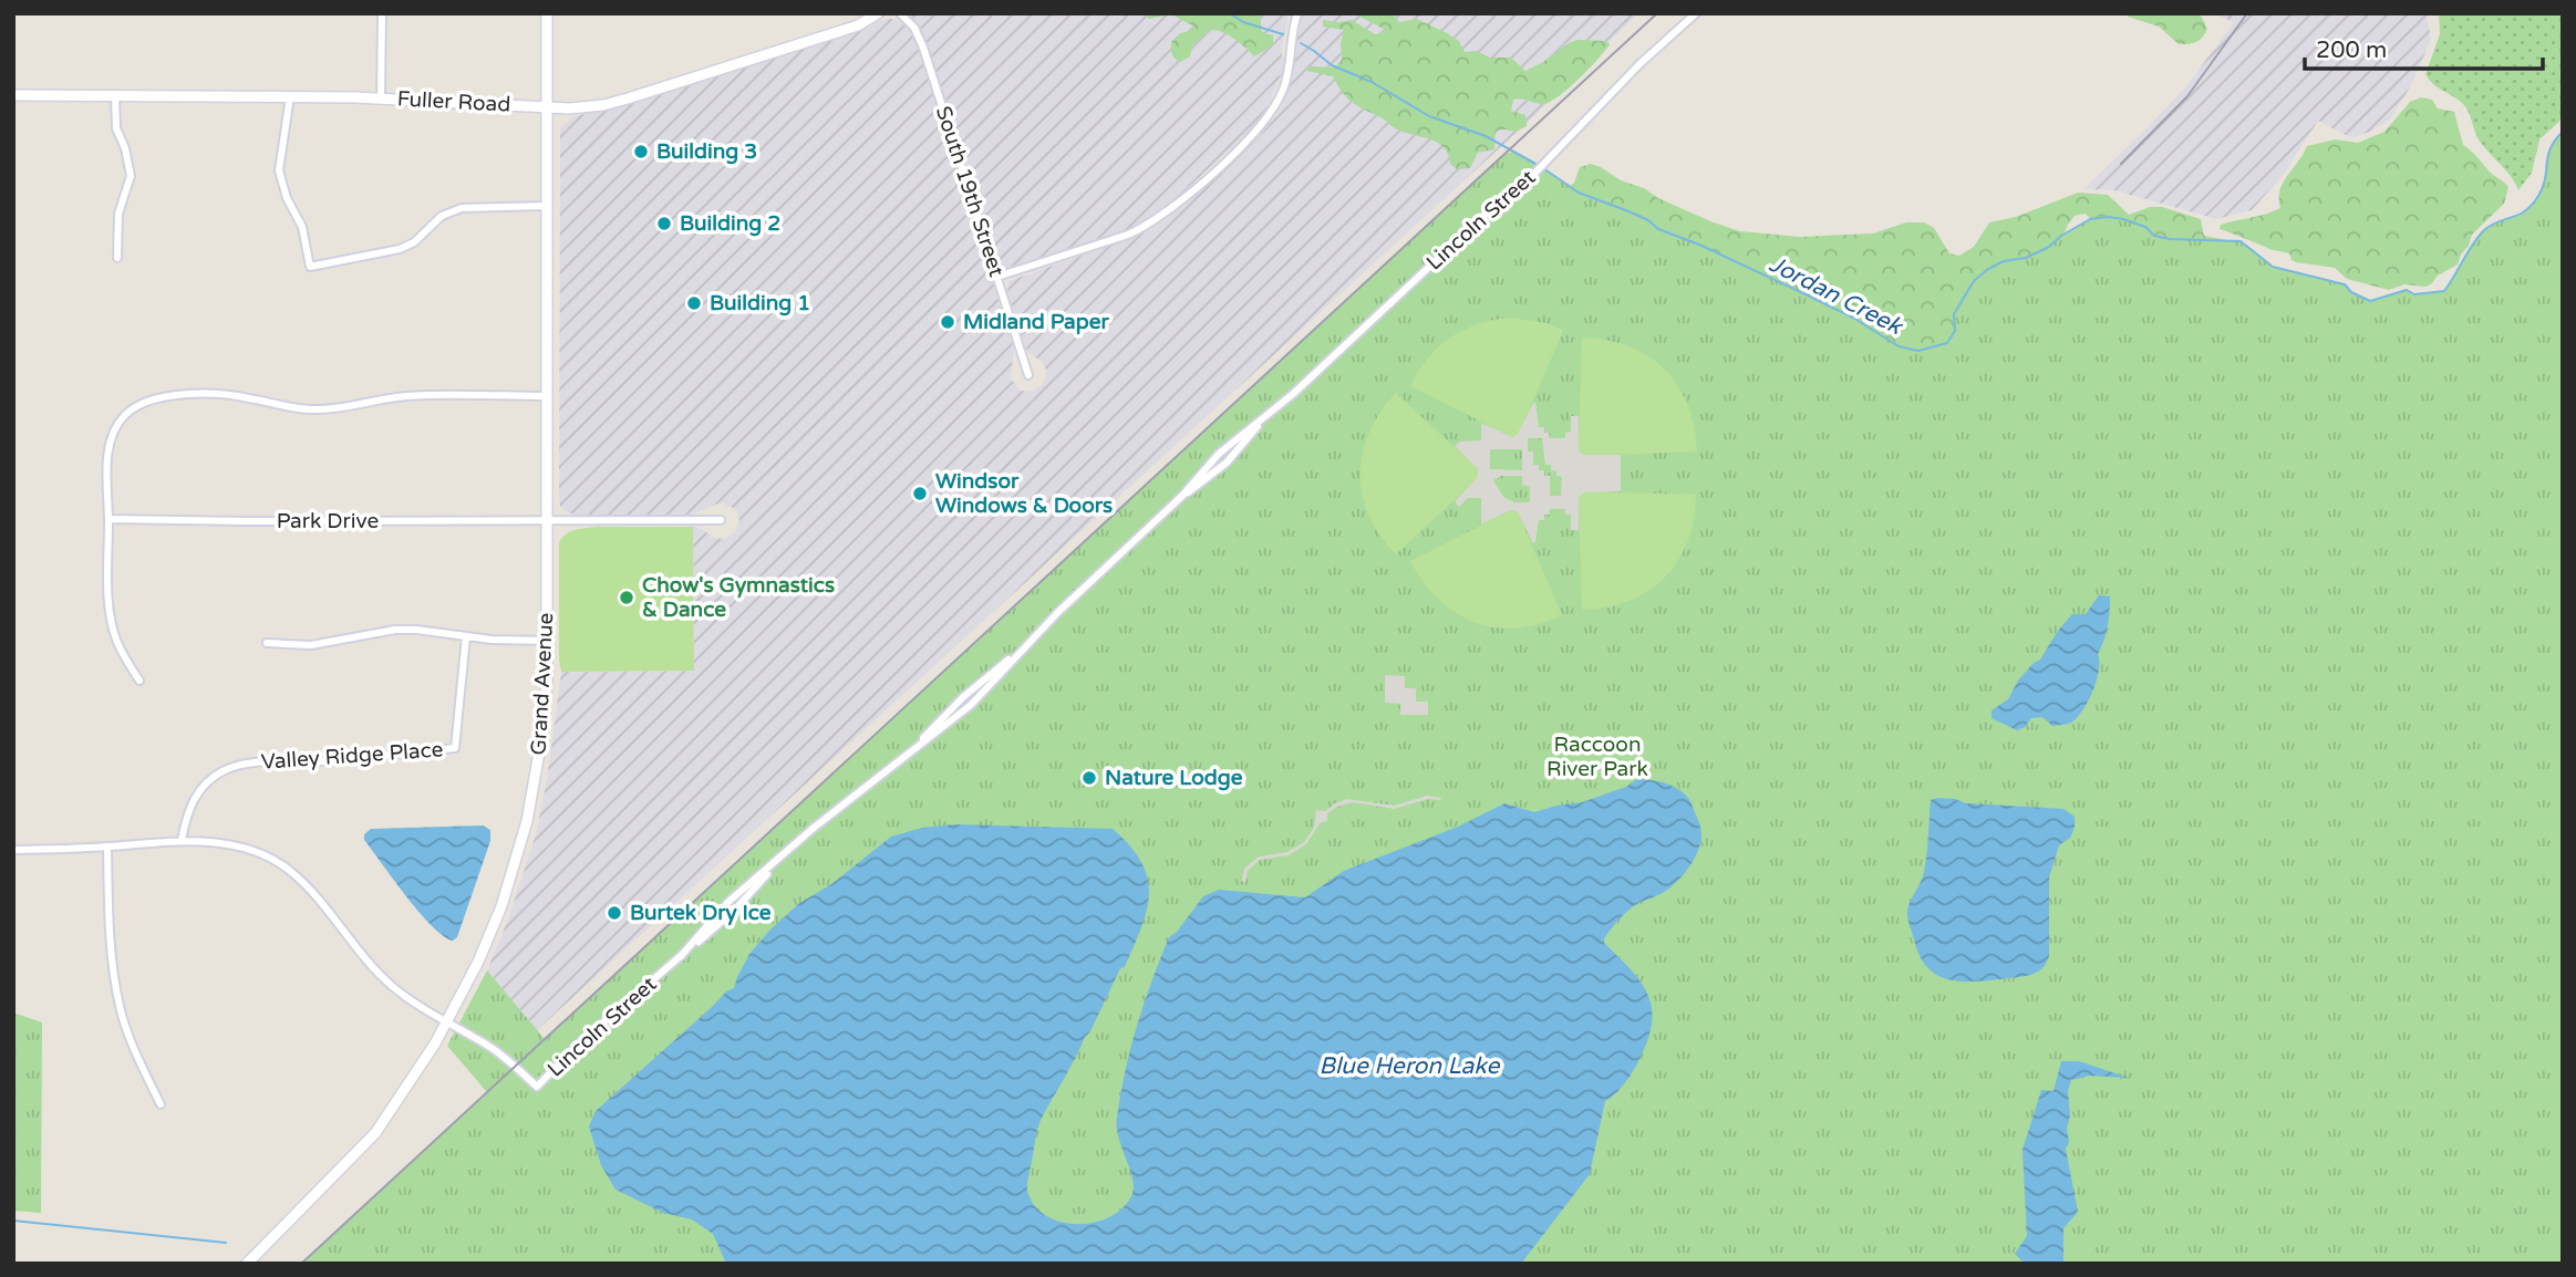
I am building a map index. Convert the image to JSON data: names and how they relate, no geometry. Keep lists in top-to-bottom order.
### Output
{
  "streets": {
    "main road": ["Fuller Road", "Grand Avenue"],
    "street": [
      "South 19th Street",
      "Lincoln Street",
      "Park Drive",
      "Valley Ridge Place"
    ]
  },
  "crossings": [
    ["Fuller Road", "Grand Avenue"],
    ["Lincoln Street", "Grand Avenue"],
    ["Park Drive", "Grand Avenue"]
  ],
  "water": ["Jordan Creek", "Blue Heron Lake"],
  "parks": ["Raccoon River Park"],
  "places": [
    "Building 3",
    "Building 2",
    "Building 1",
    "Midland Paper",
    "Windsor Windows & Doors",
    "Chow's Gymnastics & Dance",
    "Nature Lodge",
    "Burtek Dry Ice"
  ],
  "scale_bar": "200 m"
}
